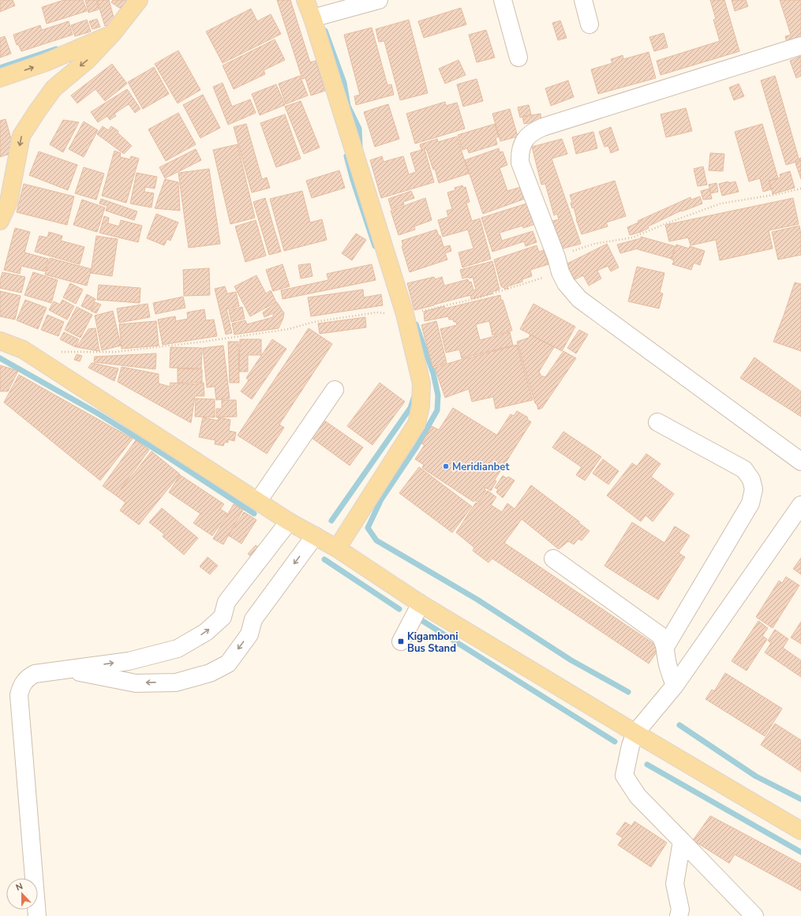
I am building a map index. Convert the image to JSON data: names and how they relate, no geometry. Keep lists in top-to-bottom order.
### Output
{
  "places": {
    "other": ["Meridianbet"],
    "transit": ["Kigamboni Bus Stand"]
  },
  "north": "top"
}
